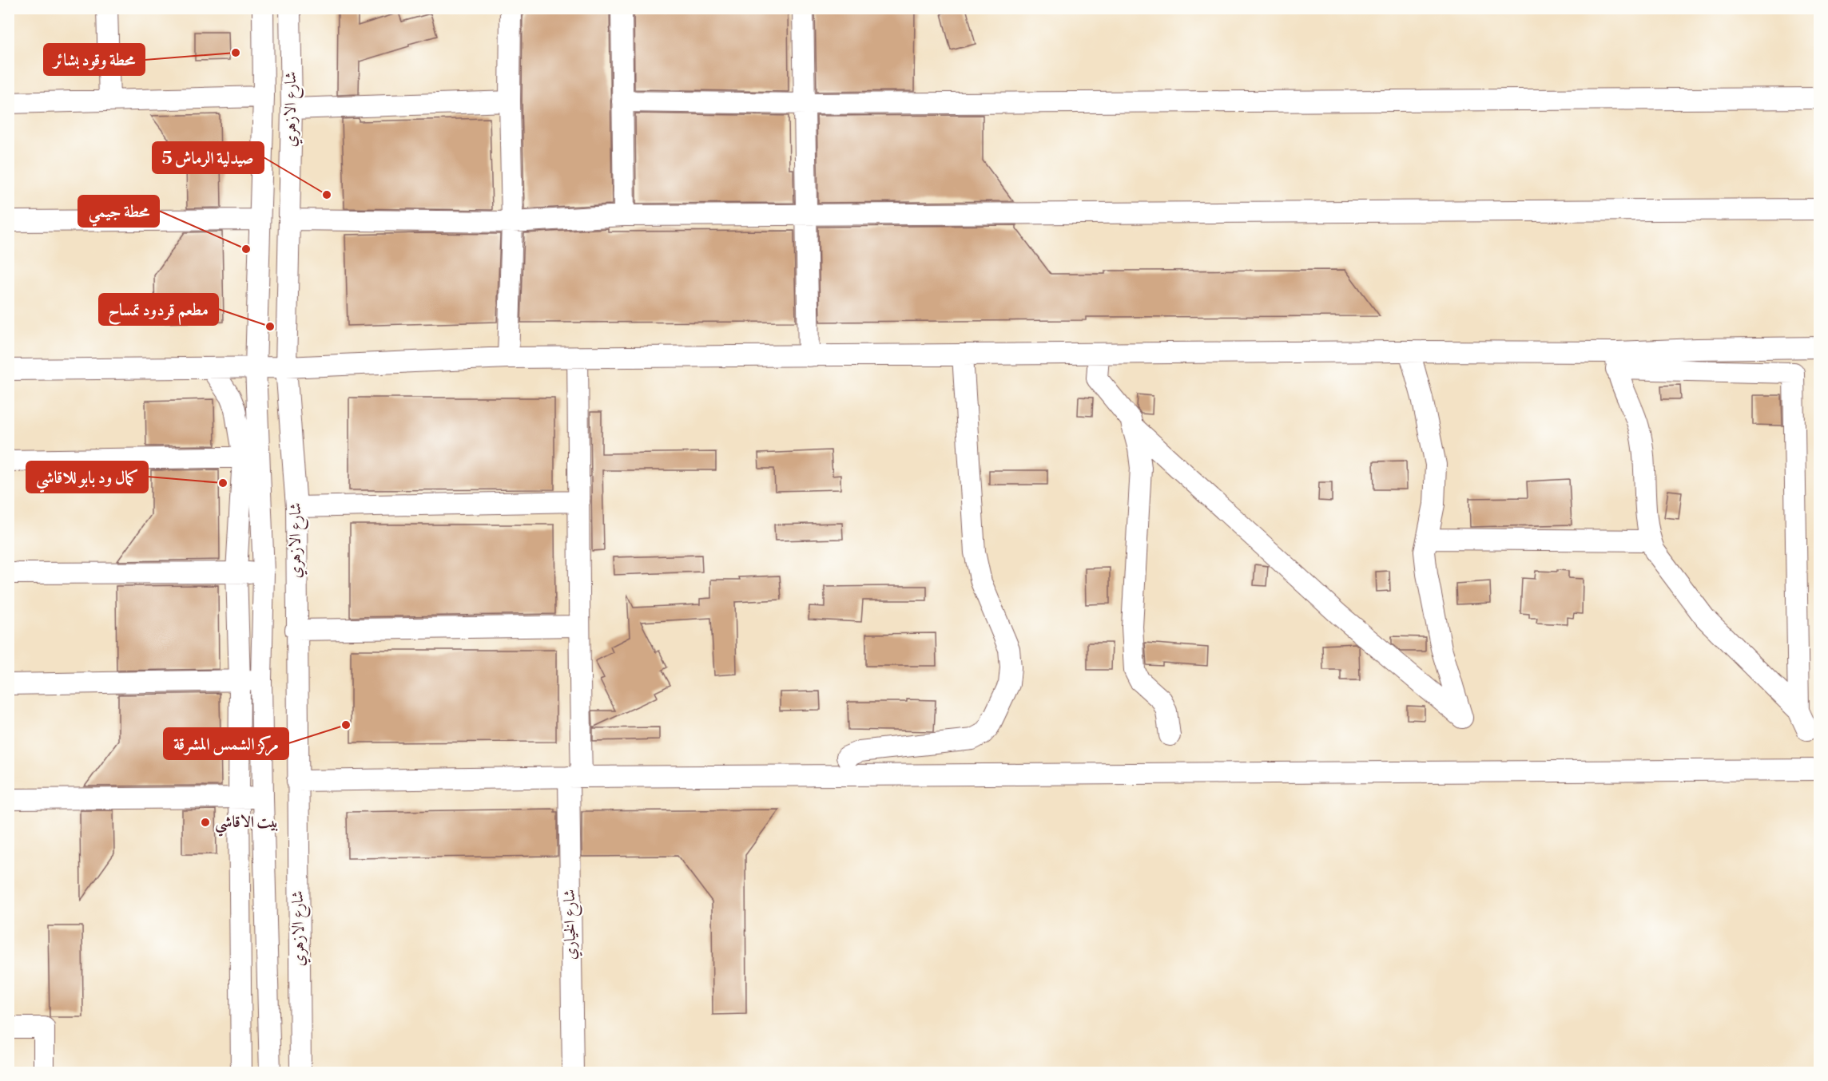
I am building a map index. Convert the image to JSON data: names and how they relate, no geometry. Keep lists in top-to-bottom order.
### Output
{
  "streets": {
    "street": ["شارع الازهري", "شارع الخياري"]
  },
  "places": [
    "محطة وقود بشائر",
    "صيدلية الرماش 5",
    "محطة جيمي",
    "مطعم قردود تمساح",
    "كمال ود بابو للاقاشي",
    "مركز الشمس المشرقة",
    "بيت الاقاشي"
  ]
}
